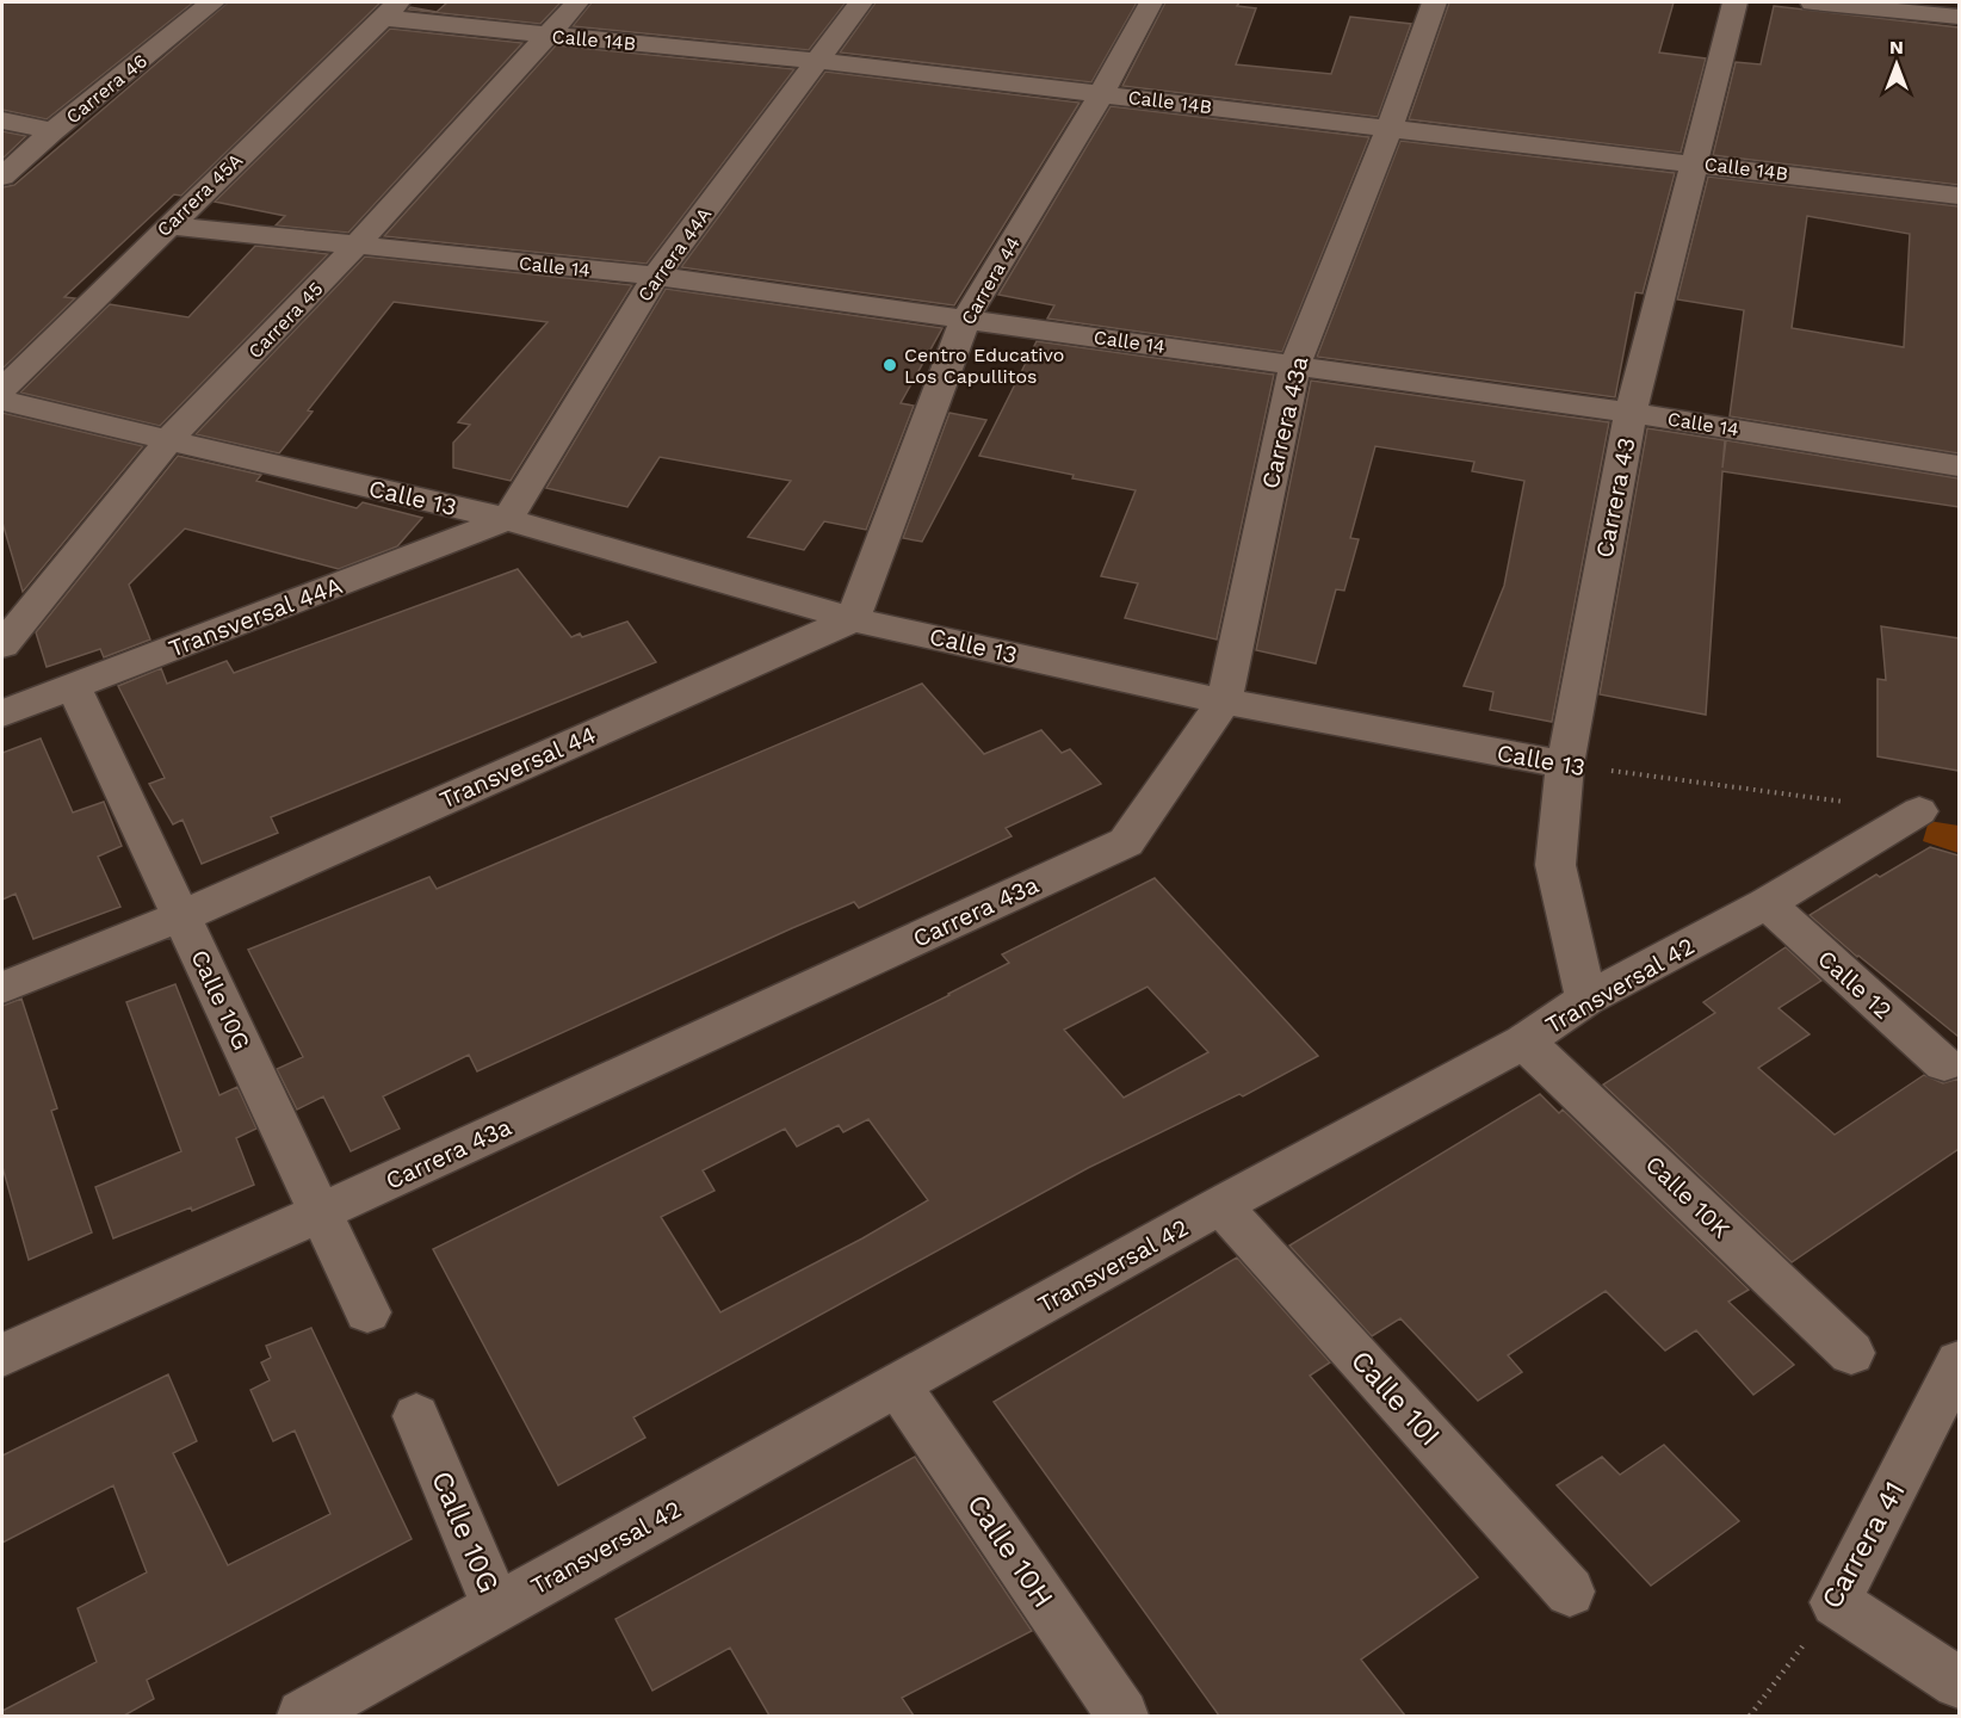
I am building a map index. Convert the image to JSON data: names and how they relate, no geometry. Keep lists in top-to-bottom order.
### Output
{
  "streets": {
    "street": [
      "Calle 14B",
      "Carrera 46",
      "Carrera 45A",
      "Carrera 44A",
      "Calle 14",
      "Carrera 44",
      "Carrera 45",
      "Carrera 43a",
      "Calle 13",
      "Carrera 43",
      "Transversal 44A",
      "Transversal 44",
      "Calle 12",
      "Transversal 42",
      "Calle 10G",
      "Calle 10K",
      "Calle 10I",
      "Carrera 41",
      "Calle 10H"
    ]
  },
  "crossings": [
    ["Calle 14B", "Carrera 45A"],
    ["Calle 14B", "Carrera 44A"],
    ["Calle 14B", "Carrera 44"],
    ["Calle 14B", "Carrera 45"],
    ["Calle 14B", "Carrera 43a"],
    ["Calle 14B", "Carrera 43"],
    ["Carrera 45A", "Calle 14"],
    ["Carrera 44A", "Calle 14"],
    ["Carrera 44A", "Calle 13"],
    ["Carrera 44A", "Transversal 44A"],
    ["Calle 14", "Carrera 44"],
    ["Calle 14", "Carrera 45"],
    ["Calle 14", "Carrera 43a"],
    ["Calle 14", "Carrera 43"],
    ["Carrera 44", "Calle 13"],
    ["Carrera 44", "Transversal 44"],
    ["Carrera 45", "Calle 13"],
    ["Carrera 43a", "Calle 13"],
    ["Carrera 43a", "Calle 10G"],
    ["Calle 13", "Carrera 43"],
    ["Calle 13", "Transversal 44A"],
    ["Calle 13", "Transversal 44"],
    ["Calle 13", "Transversal 42"],
    ["Carrera 43", "Transversal 42"],
    ["Transversal 44A", "Calle 10G"],
    ["Transversal 44", "Calle 10G"],
    ["Calle 12", "Transversal 42"],
    ["Transversal 42", "Calle 10G"],
    ["Transversal 42", "Calle 10K"],
    ["Transversal 42", "Calle 10I"],
    ["Transversal 42", "Calle 10H"]
  ],
  "places": ["Centro Educativo Los Capullitos"],
  "north": "top"
}
